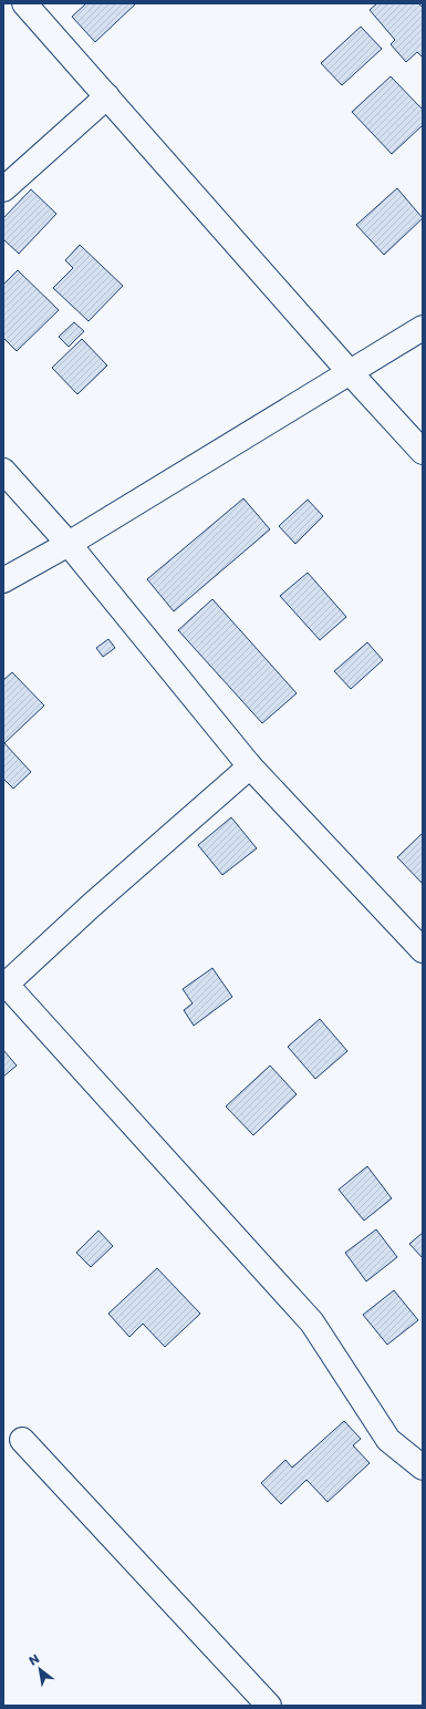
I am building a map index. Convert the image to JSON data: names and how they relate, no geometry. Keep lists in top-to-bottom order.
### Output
{
  "north": "top left"
}
